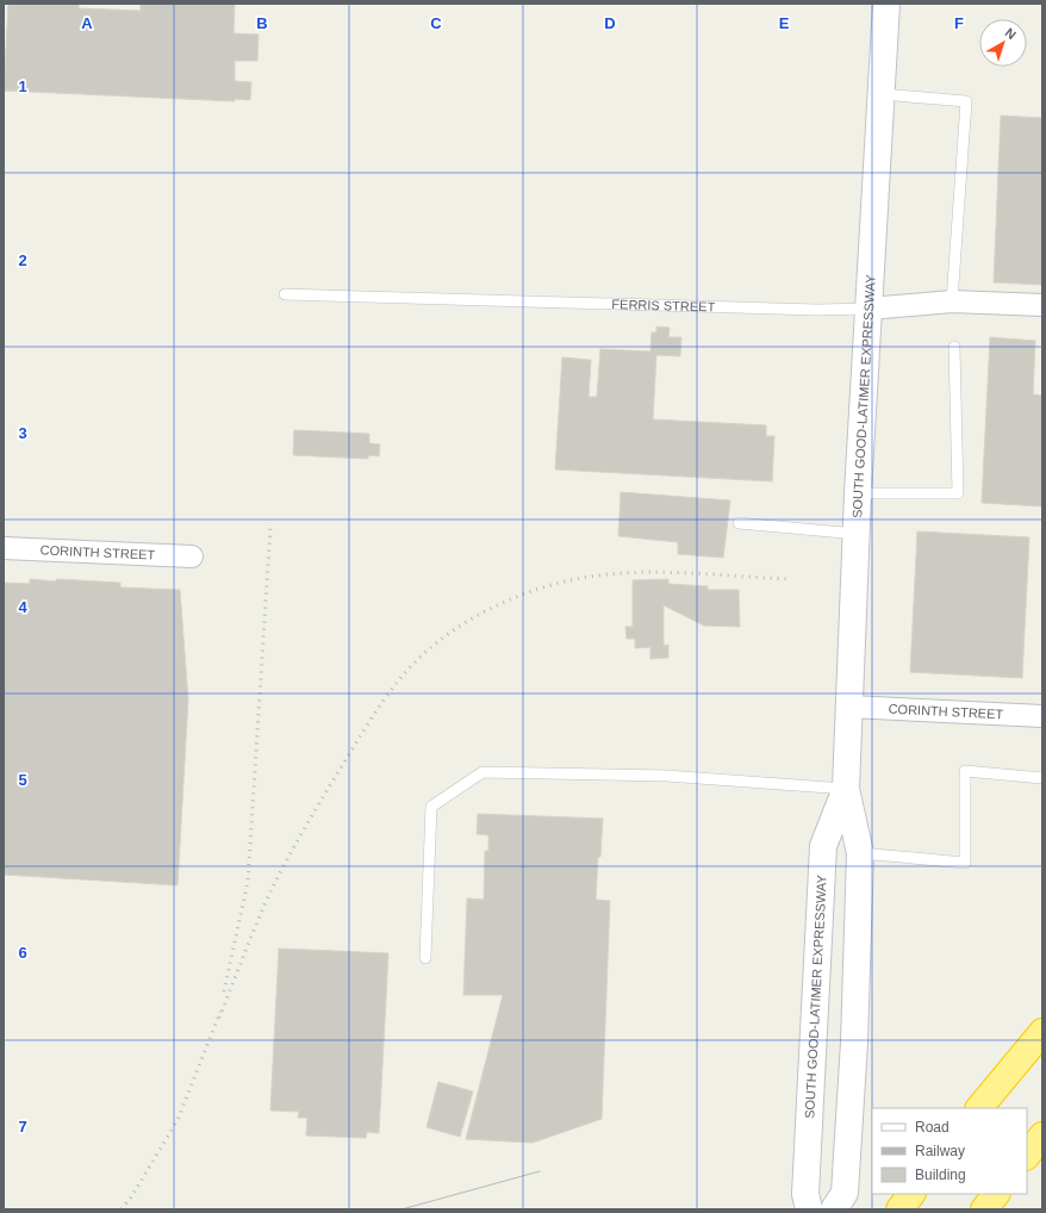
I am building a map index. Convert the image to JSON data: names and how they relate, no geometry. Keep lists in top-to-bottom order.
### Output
{
  "streets": {
    "main road": ["SOUTH GOOD-LATIMER EXPRESSWAY"],
    "street": ["FERRIS STREET", "CORINTH STREET"]
  },
  "crossings": [
    ["FERRIS STREET", "SOUTH GOOD-LATIMER EXPRESSWAY"],
    ["SOUTH GOOD-LATIMER EXPRESSWAY", "CORINTH STREET"]
  ],
  "legend": ["Road", "Railway", "Building"],
  "north": "top right",
  "grid": {
    "columns": [
      "A",
      "B",
      "C",
      "D",
      "E",
      "F"
    ],
    "rows": [
      "1",
      "2",
      "3",
      "4",
      "5",
      "6",
      "7"
    ]
  }
}
